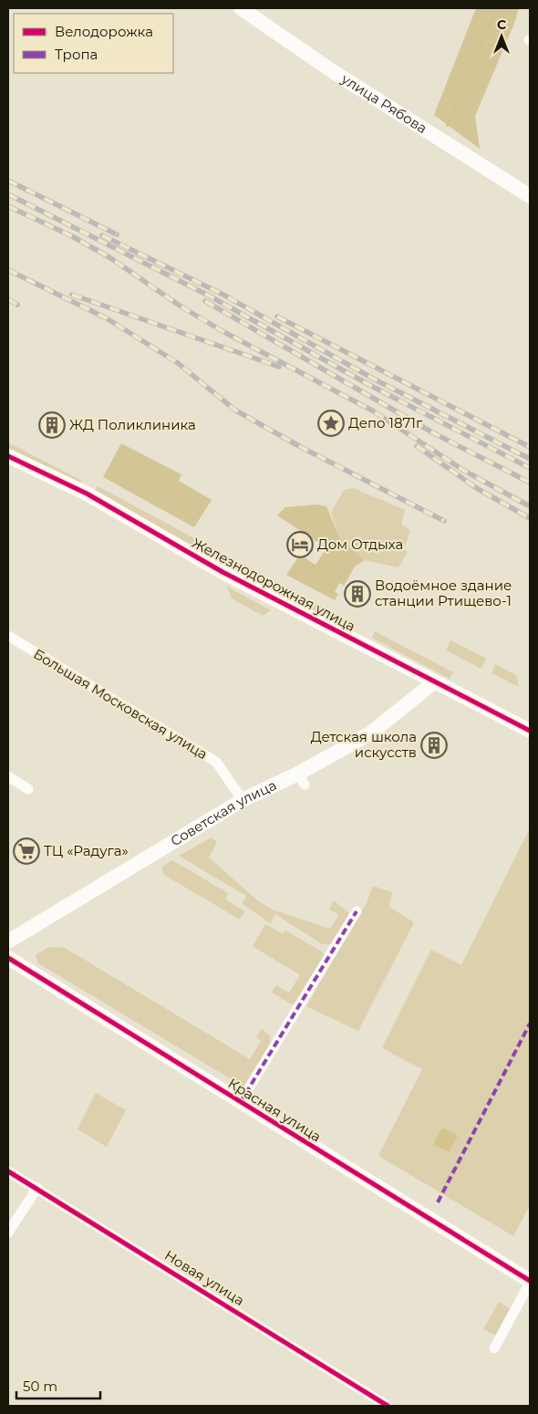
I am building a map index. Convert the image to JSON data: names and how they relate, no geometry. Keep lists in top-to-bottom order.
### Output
{
  "streets": {
    "street": [
      "улица Рябова",
      "Железнодорожная улица",
      "Большая Московская улица",
      "Советская улица",
      "Красная улица",
      "Новая улица"
    ]
  },
  "crossings": [
    ["Железнодорожная улица", "Советская улица"],
    ["Большая Московская улица", "Советская улица"]
  ],
  "places": {
    "place": ["Депо 1871г"],
    "building": ["ЖД Поликлиника", "Водоёмное здание станции Ртищево-1", "Детская школа искусств"],
    "hotel": ["Дом Отдыха"],
    "supermarket": ["ТЦ «Радуга»"]
  },
  "legend": ["Велодорожка", "Тропа"],
  "scale_bar": "50 m",
  "north": "top"
}
